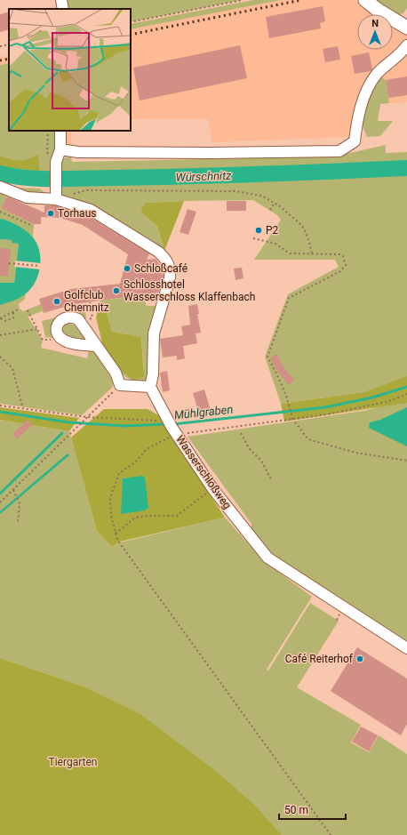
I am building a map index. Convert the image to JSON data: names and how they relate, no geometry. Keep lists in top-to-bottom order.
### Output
{
  "streets": {
    "street": ["Wasserschloßweg"]
  },
  "water": ["Würschnitz", "Mühlgraben"],
  "parks": ["Tiergarten"],
  "places": [
    "Torhaus",
    "P2",
    "Schloßcafé",
    "Schlosshotel Wasserschloss Klaffenbach",
    "Golfclub Chemnitz",
    "Café Reiterhof"
  ],
  "scale_bar": "50 m",
  "north": "top"
}
